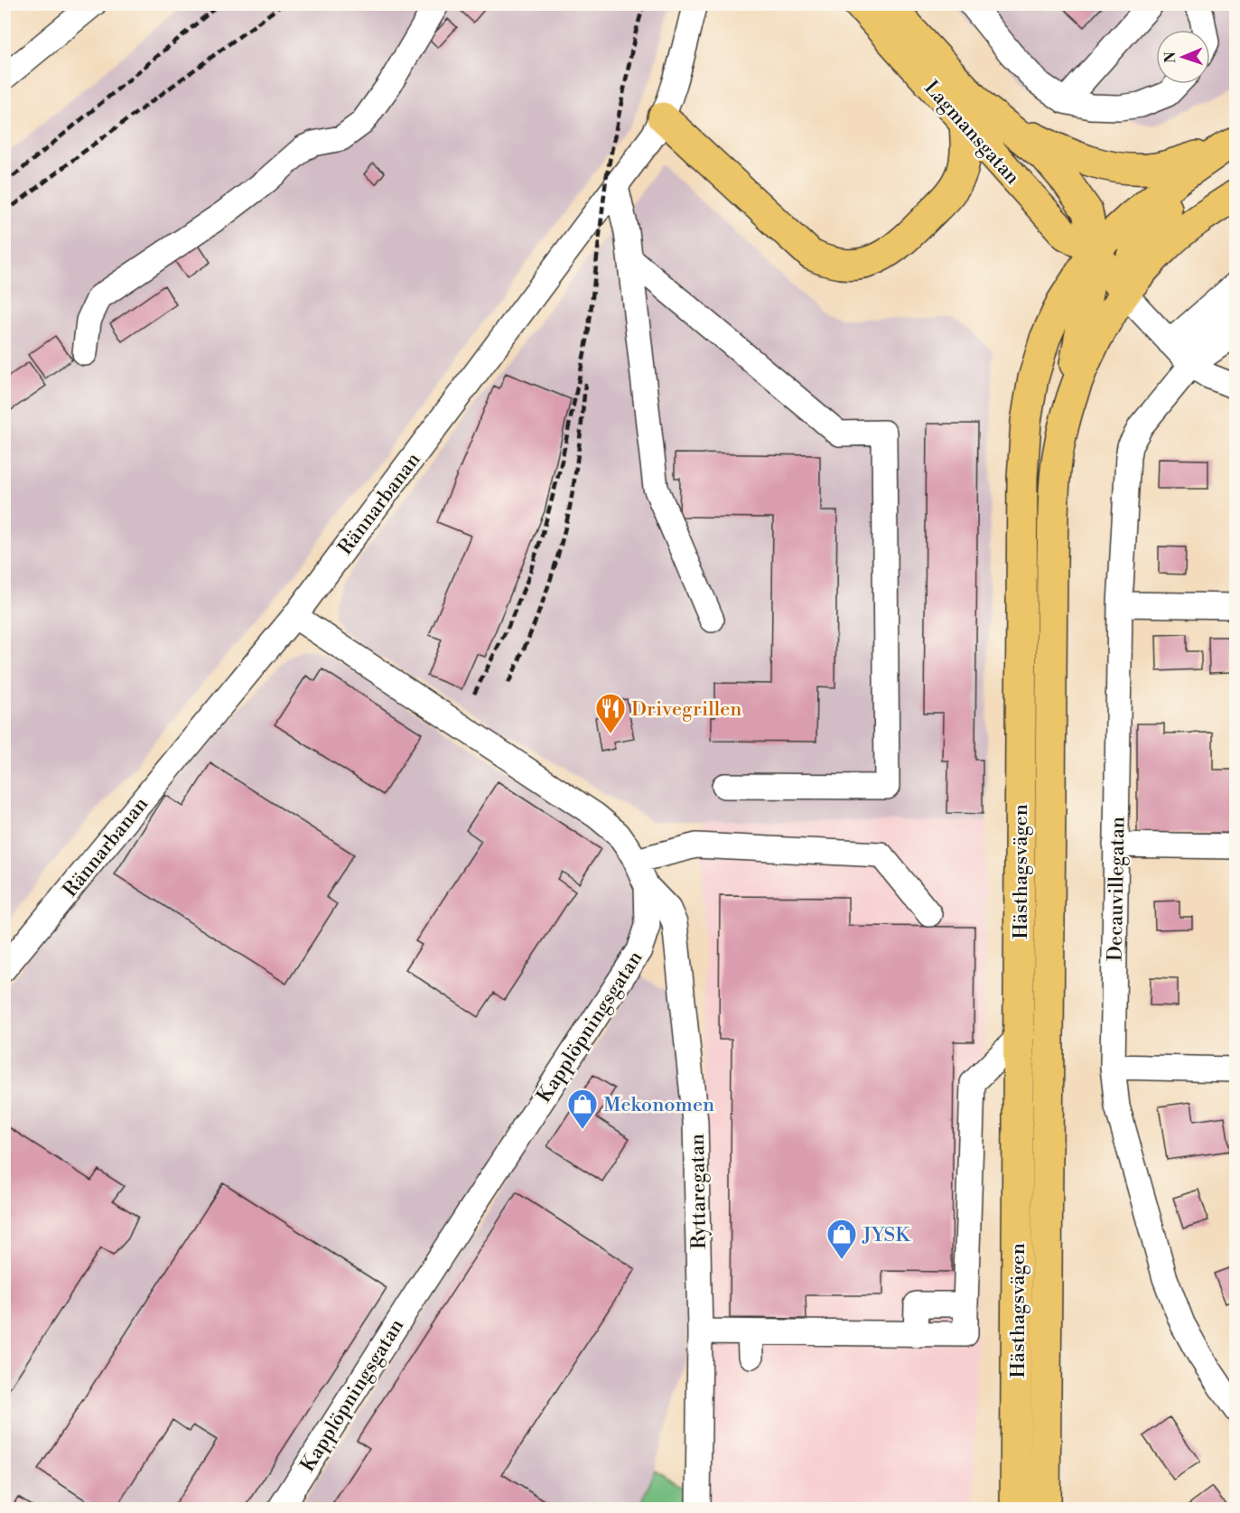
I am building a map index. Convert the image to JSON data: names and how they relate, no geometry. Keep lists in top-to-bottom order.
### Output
{
  "streets": {
    "main road": ["Lagmansgatan", "Hästhagsvägen"],
    "street": [
      "Rännarbanan",
      "Decauvillegatan",
      "Kapplöpningsgatan",
      "Ryttaregatan"
    ]
  },
  "crossings": [
    ["Lagmansgatan", "Hästhagsvägen"],
    ["Rännarbanan", "Kapplöpningsgatan"],
    ["Kapplöpningsgatan", "Ryttaregatan"]
  ],
  "places": {
    "restaurant": ["Drivegrillen"],
    "shop": ["Mekonomen", "JYSK"]
  },
  "north": "left"
}
